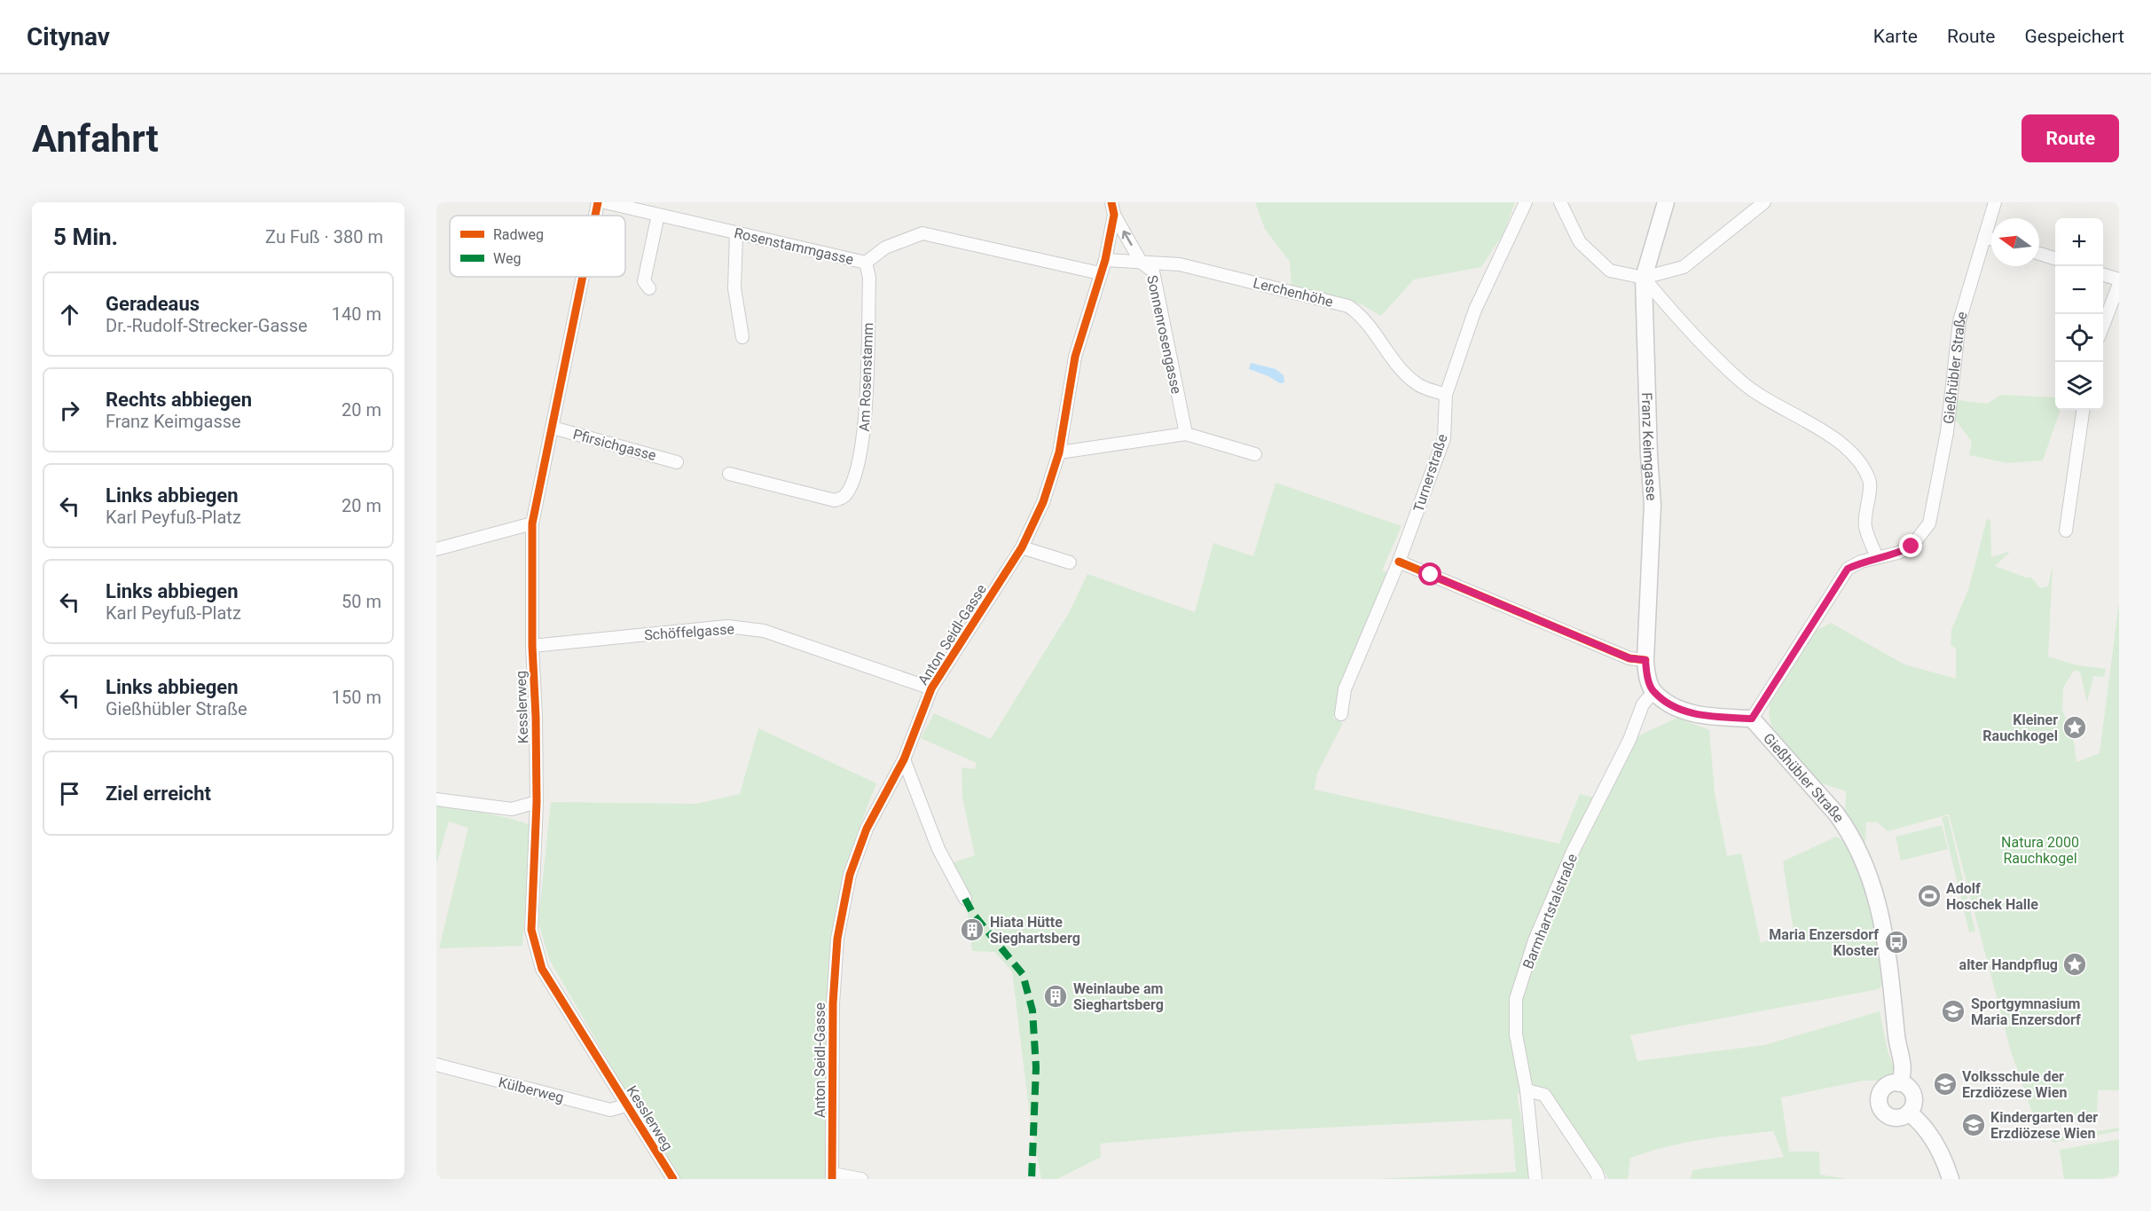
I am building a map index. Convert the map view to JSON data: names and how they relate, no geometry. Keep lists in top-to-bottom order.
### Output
{
  "streets": {
    "main road": ["Gießhübler Straße", "Franz Keimgasse"],
    "street": [
      "Rosenstammgasse",
      "Lerchenhöhe",
      "Sonnenrosengasse",
      "Am Rosenstamm",
      "Pfirsichgasse",
      "Turnerstraße",
      "Schöffelgasse",
      "Anton Seidl-Gasse",
      "Kesslerweg",
      "Barmhartstalstraße",
      "Külberweg"
    ]
  },
  "crossings": [
    ["Rosenstammgasse", "Am Rosenstamm"],
    ["Rosenstammgasse", "Anton Seidl-Gasse"],
    ["Lerchenhöhe", "Sonnenrosengasse"],
    ["Lerchenhöhe", "Turnerstraße"],
    ["Lerchenhöhe", "Anton Seidl-Gasse"],
    ["Sonnenrosengasse", "Anton Seidl-Gasse"],
    ["Pfirsichgasse", "Kesslerweg"],
    ["Franz Keimgasse", "Barmhartstalstraße"],
    ["Schöffelgasse", "Anton Seidl-Gasse"],
    ["Schöffelgasse", "Kesslerweg"],
    ["Kesslerweg", "Külberweg"]
  ],
  "parks": ["Natura 2000 Rauchkogel"],
  "places": {
    "place": ["Kleiner Rauchkogel", "alter Handpflug"],
    "sports": ["Adolf Hoschek Halle"],
    "building": ["Hiata Hütte Sieghartsberg", "Weinlaube am Sieghartsberg"],
    "bus stop": ["Maria Enzersdorf Kloster"],
    "school or university": ["Sportgymnasium Maria Enzersdorf", "Volksschule der Erzdiözese Wien", "Kindergarten der Erzdiözese Wien"]
  },
  "legend": ["Radweg", "Weg"],
  "north": "left",
  "page": {
    "header": "Citynav",
    "nav": ["Karte", "Route", "Gespeichert"],
    "buttons": "Route",
    "title": "Anfahrt",
    "heading": ["5 Min.", "Zu Fuß · 380 m"],
    "map_buttons": ["+", "−"],
    "list": [
      ["Geradeaus", "Dr.-Rudolf-Strecker-Gasse", "140 m"],
      ["Rechts abbiegen", "Franz Keimgasse", "20 m"],
      ["Links abbiegen", "Karl Peyfuß-Platz", "20 m"],
      ["Links abbiegen", "Karl Peyfuß-Platz", "50 m"],
      ["Links abbiegen", "Gießhübler Straße", "150 m"],
      "Ziel erreicht"
    ]
  }
}
